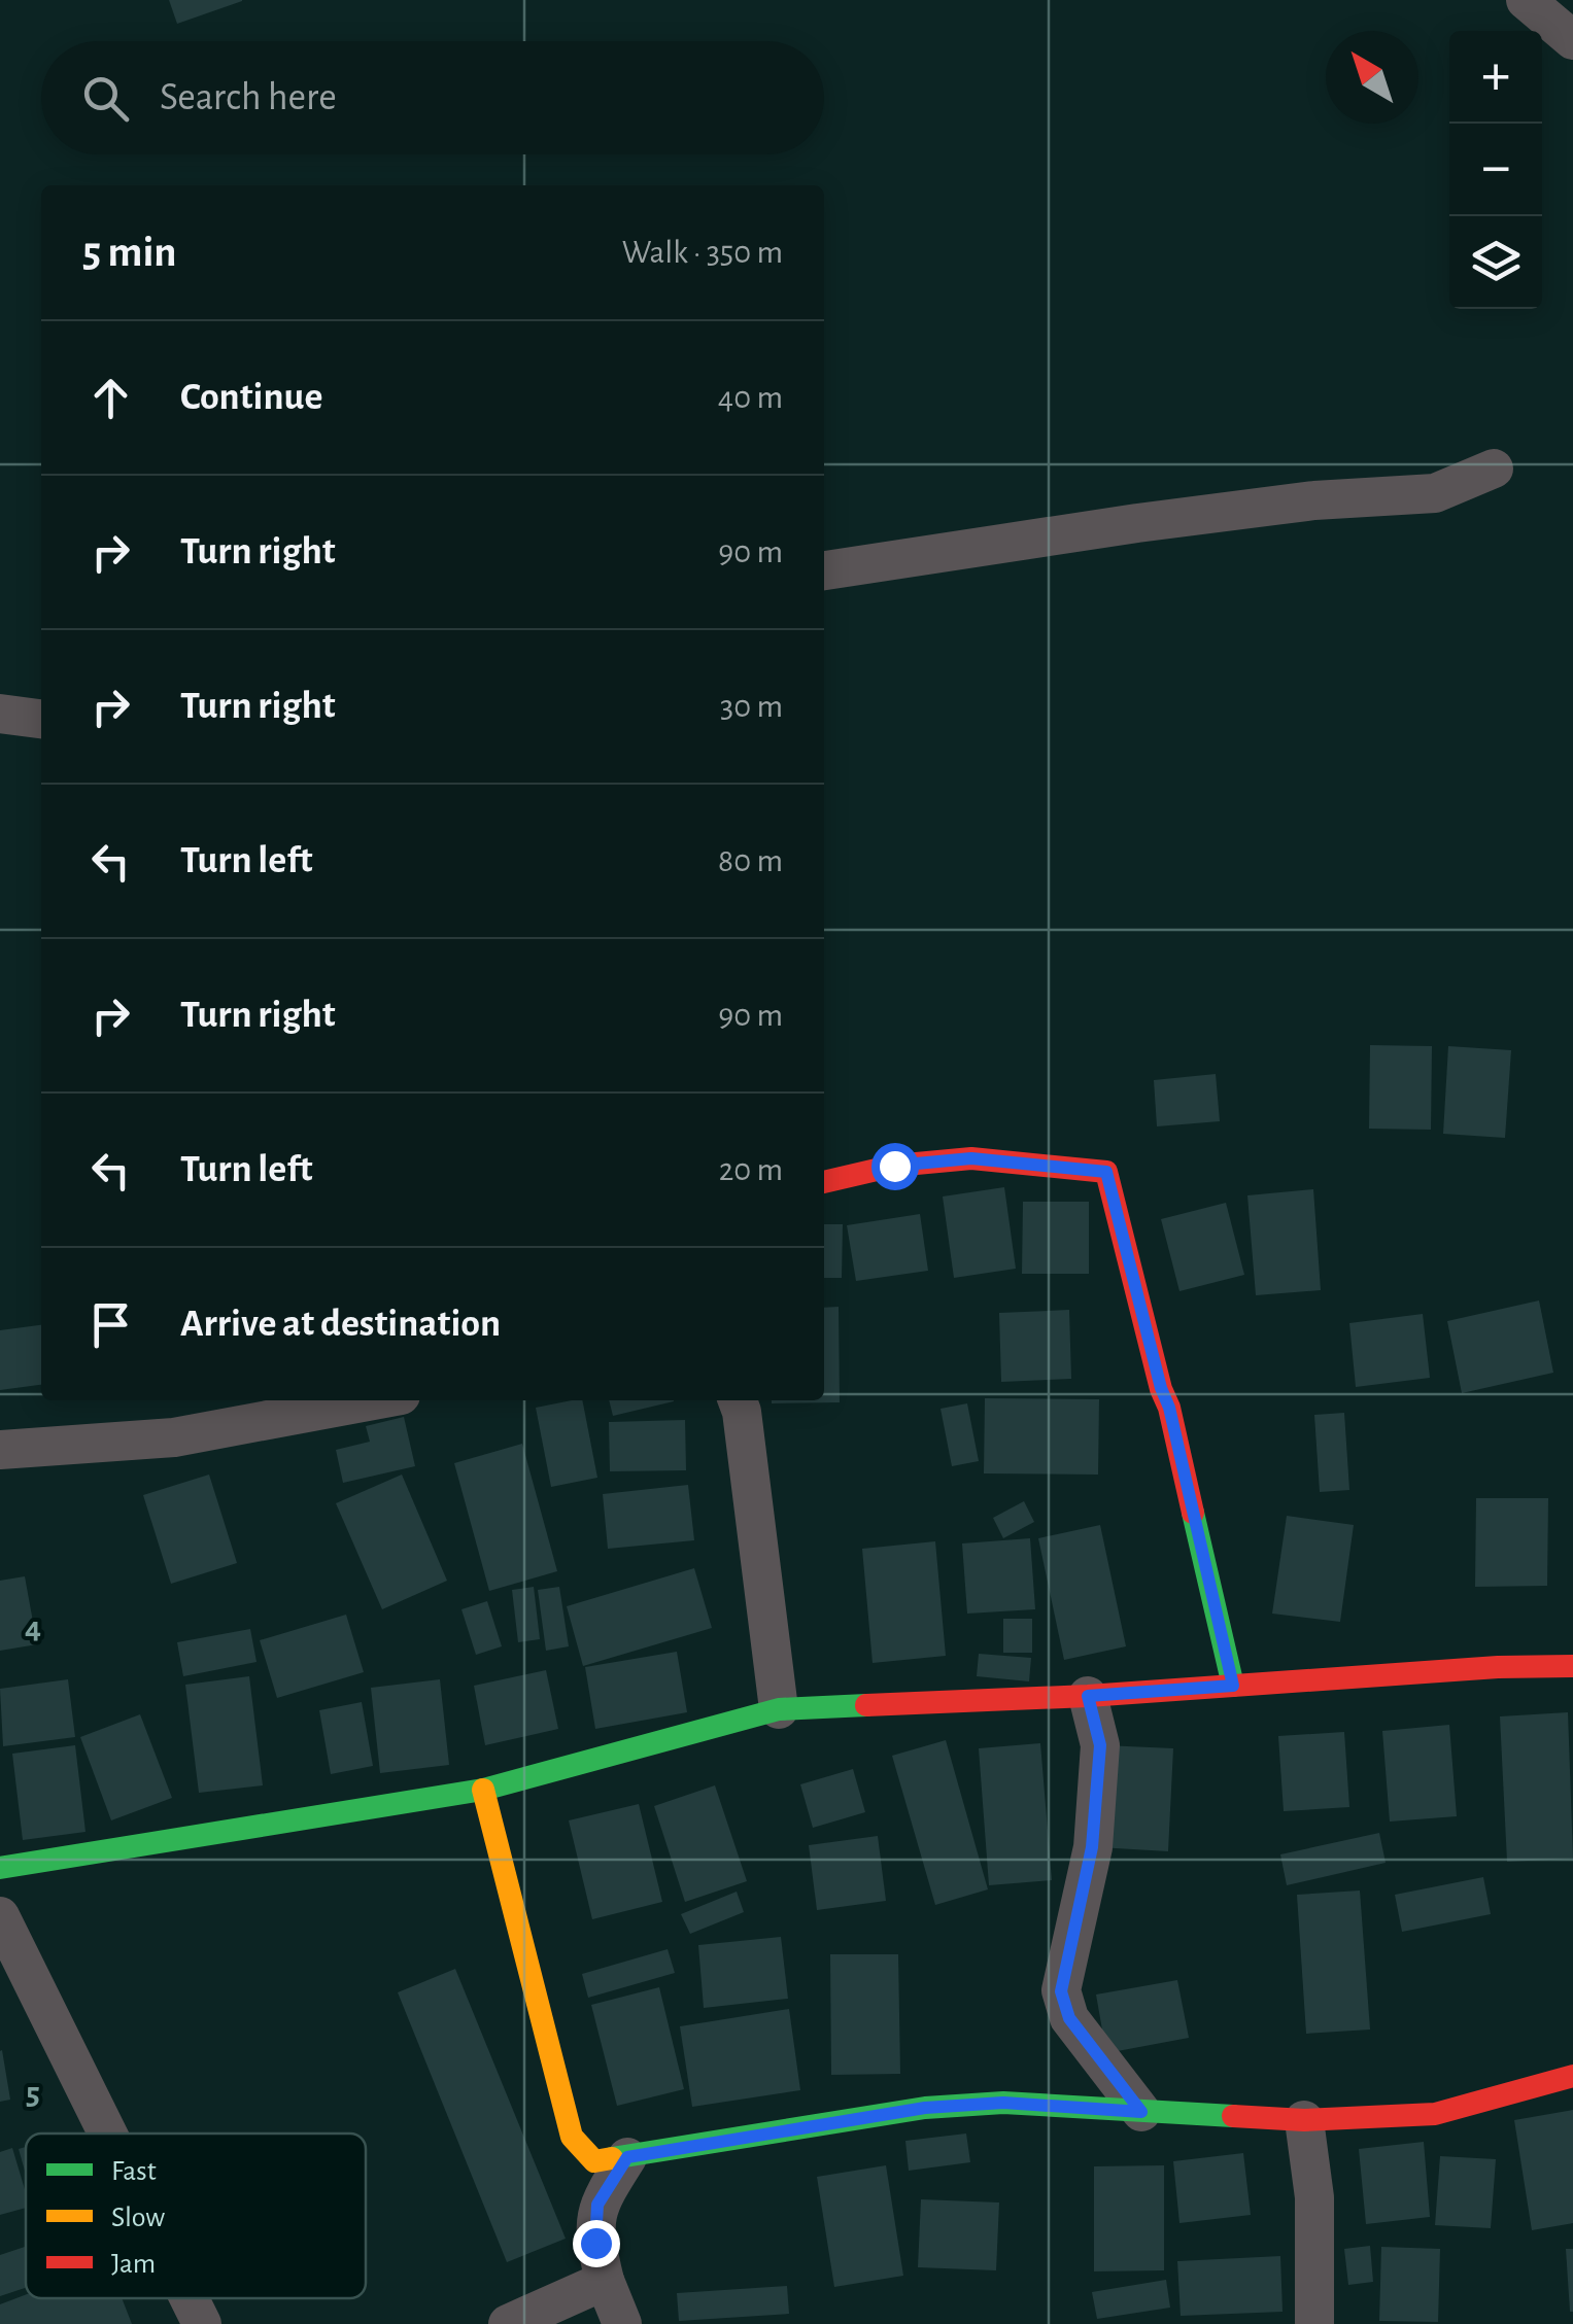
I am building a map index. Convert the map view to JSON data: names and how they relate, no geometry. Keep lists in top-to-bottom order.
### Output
{
  "legend": ["Fast", "Slow", "Jam"],
  "north": "top left",
  "page": {
    "map_buttons": ["+", "−"],
    "search": "Search here",
    "heading": ["5 min", "Walk · 350 m"],
    "list": [
      ["Continue", "40 m"],
      ["Turn right", "90 m"],
      ["Turn right", "30 m"],
      ["Turn left", "80 m"],
      ["Turn right", "90 m"],
      ["Turn left", "20 m"],
      "Arrive at destination"
    ]
  },
  "grid": {
    "rows": ["4", "5"]
  }
}
